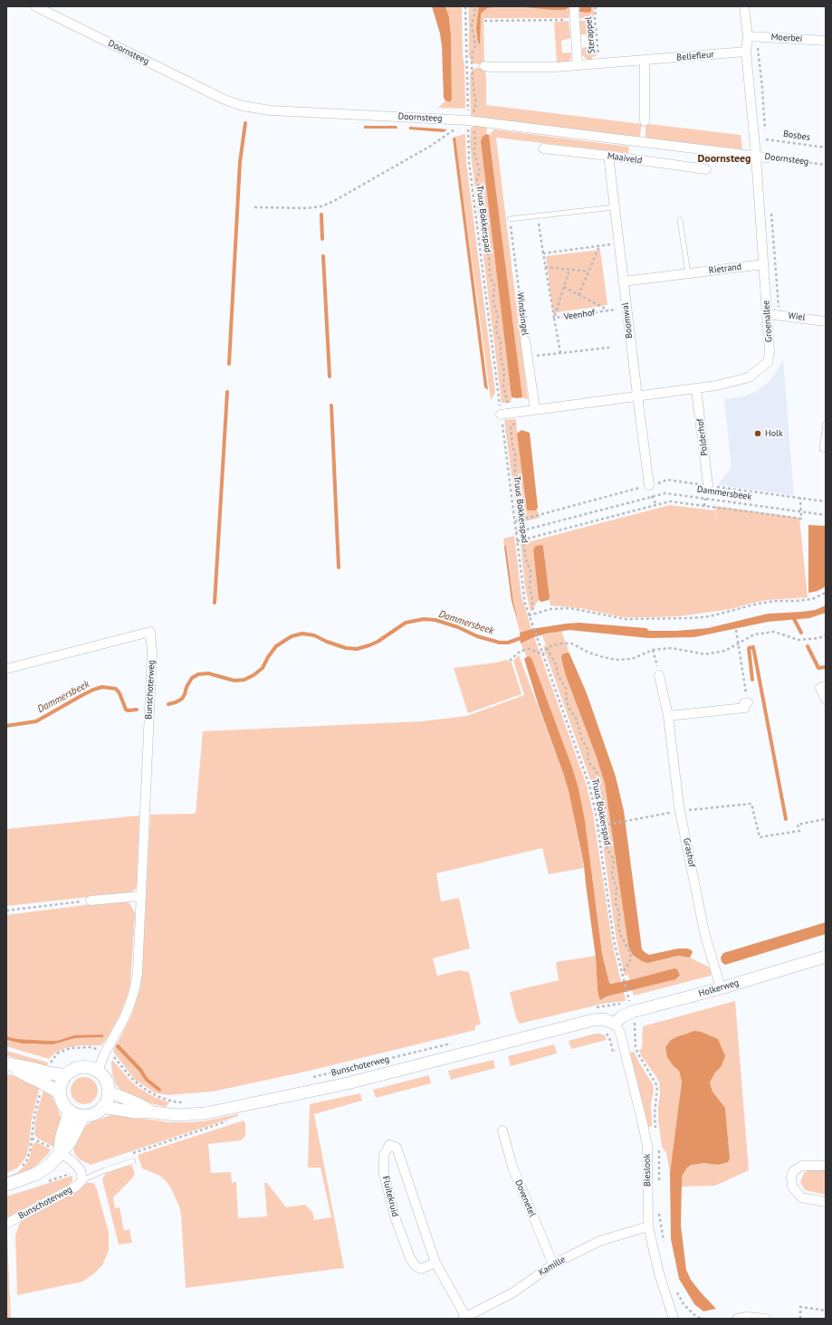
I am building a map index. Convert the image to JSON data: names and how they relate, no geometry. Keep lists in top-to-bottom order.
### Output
{
  "streets": {
    "street": [
      "Moerbei",
      "Doornsteeg",
      "Bellefleur",
      "Maaiveld",
      "Rietrand",
      "Windsingel",
      "Wiel",
      "Boomwal",
      "Groenallee",
      "Polderhof",
      "Bunschoterweg",
      "Grashof",
      "Holkerweg",
      "Bieslook",
      "Fluitekruid",
      "Dovenetel",
      "Kamille"
    ],
    "path": [
      "Sterappel",
      "Bosbes",
      "Truus Bokkerspad",
      "Veenhof",
      "Dammersbeek"
    ]
  },
  "crossings": [
    ["Sterappel", "Bellefleur"],
    ["Moerbei", "Groenallee"],
    ["Doornsteeg", "Truus Bokkerspad"],
    ["Doornsteeg", "Groenallee"],
    ["Bellefleur", "Groenallee"],
    ["Maaiveld", "Boomwal"],
    ["Truus Bokkerspad", "Groenallee"],
    ["Truus Bokkerspad", "Dammersbeek"],
    ["Rietrand", "Boomwal"],
    ["Rietrand", "Groenallee"],
    ["Windsingel", "Groenallee"],
    ["Veenhof", "Boomwal"],
    ["Wiel", "Groenallee"],
    ["Boomwal", "Groenallee"],
    ["Boomwal", "Dammersbeek"],
    ["Groenallee", "Polderhof"],
    ["Polderhof", "Dammersbeek"],
    ["Bunschoterweg", "Holkerweg"],
    ["Bunschoterweg", "Bieslook"],
    ["Grashof", "Holkerweg"],
    ["Holkerweg", "Bieslook"],
    ["Bieslook", "Kamille"],
    ["Fluitekruid", "Kamille"],
    ["Dovenetel", "Kamille"]
  ],
  "districts": ["Doornsteeg"],
  "water": ["Dammersbeek"],
  "places": ["Holk"]
}
